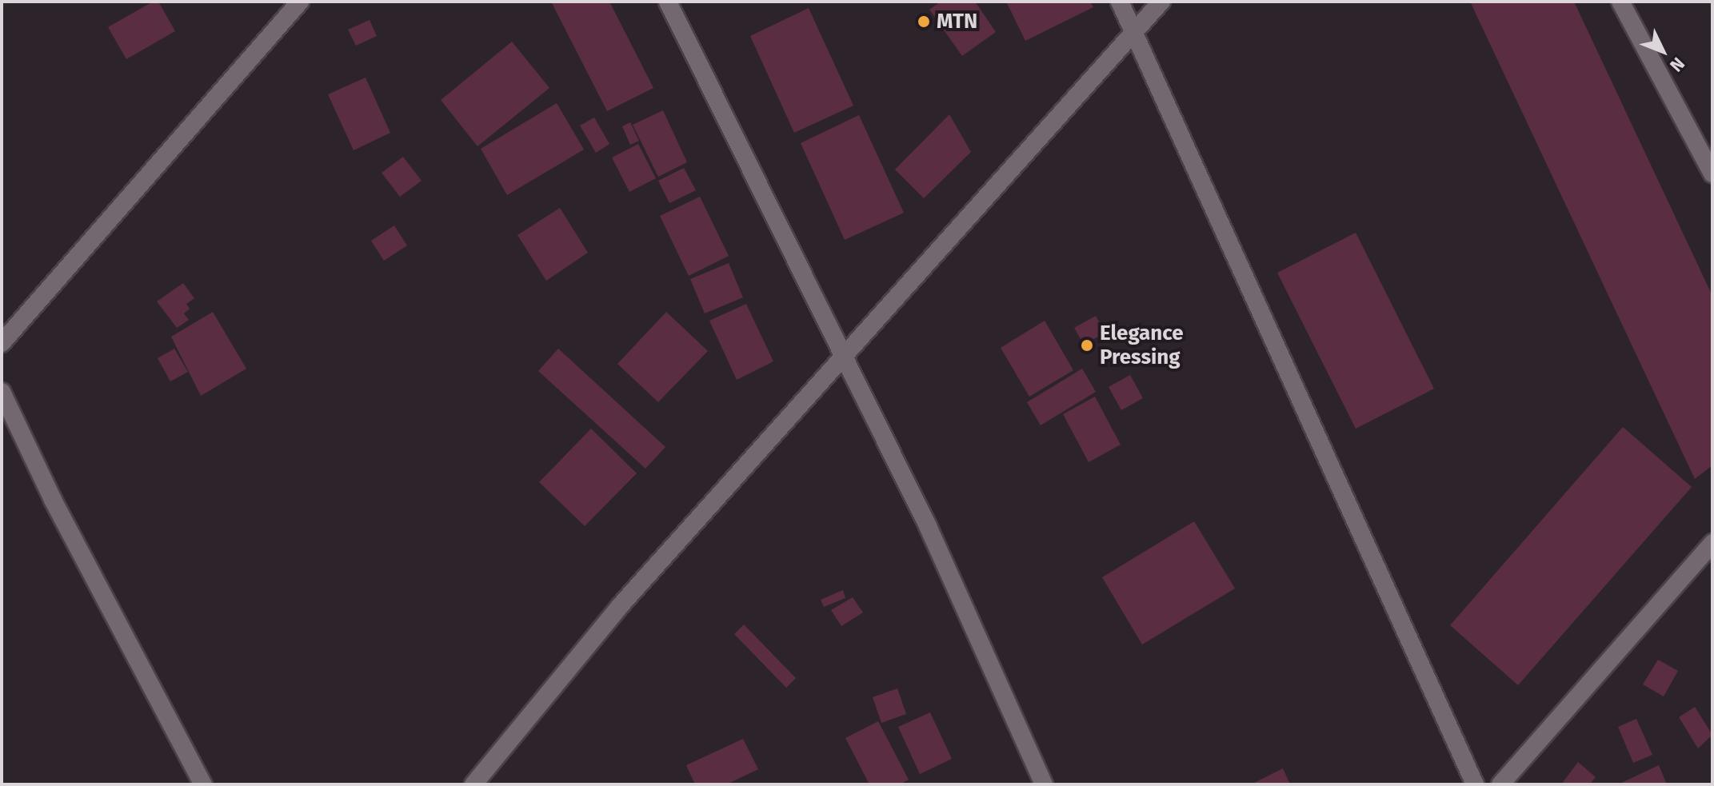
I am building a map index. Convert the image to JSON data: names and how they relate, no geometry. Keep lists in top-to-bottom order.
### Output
{
  "places": ["MTN", "Elegance Pressing"],
  "north": "bottom right"
}
